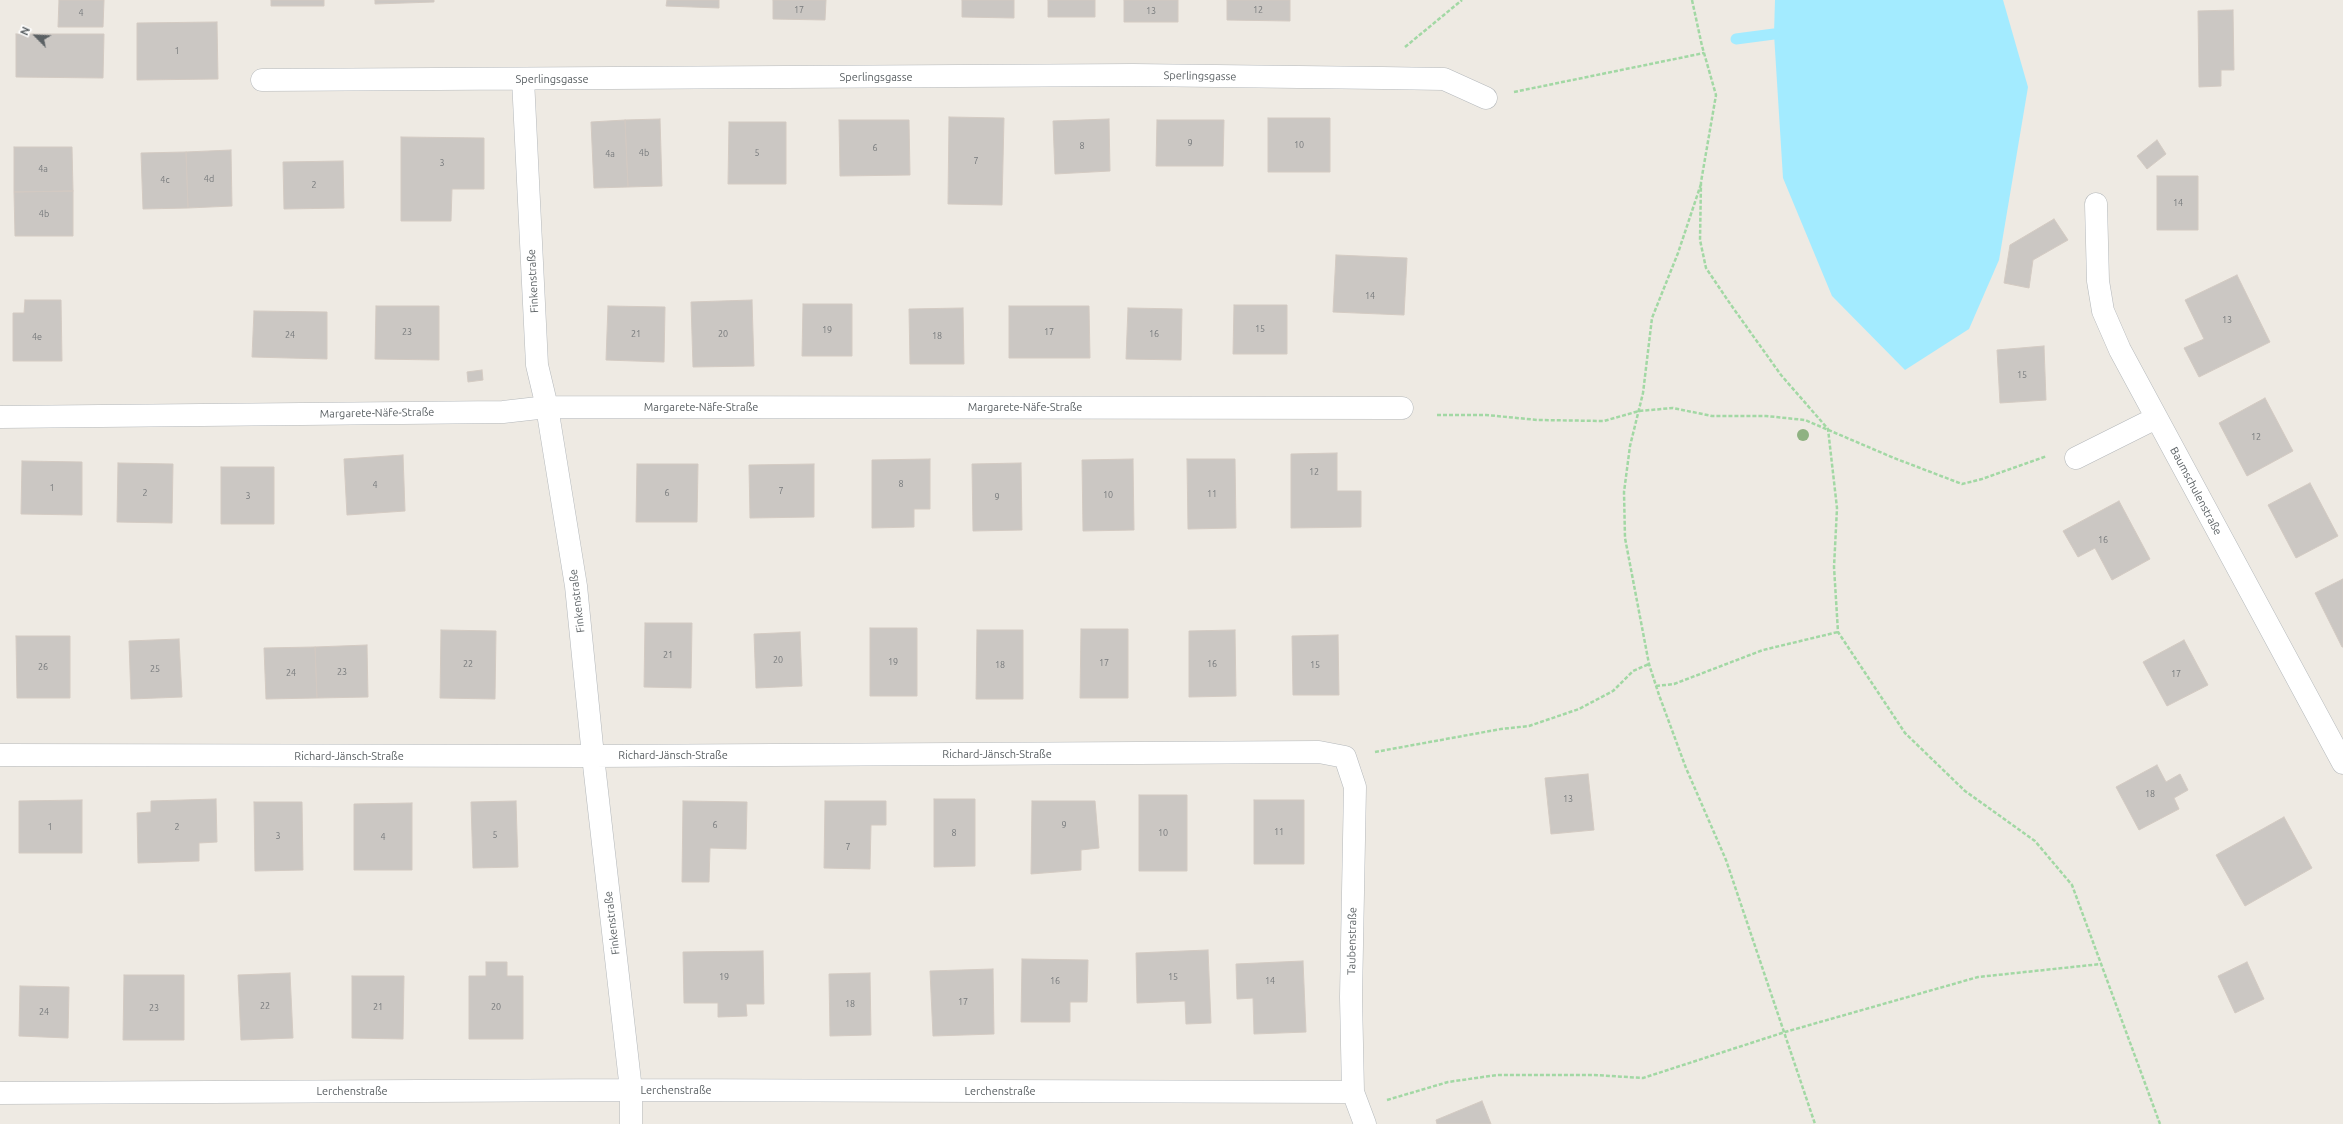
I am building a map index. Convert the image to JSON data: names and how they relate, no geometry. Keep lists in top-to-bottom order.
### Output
{
  "streets": {
    "street": [
      "Sperlingsgasse",
      "Finkenstraße",
      "Margarete-Näfe-Straße",
      "Baumschulenstraße",
      "Richard-Jänsch-Straße",
      "Taubenstraße",
      "Lerchenstraße"
    ]
  },
  "crossings": [
    ["Sperlingsgasse", "Finkenstraße"],
    ["Finkenstraße", "Margarete-Näfe-Straße"],
    ["Finkenstraße", "Richard-Jänsch-Straße"],
    ["Finkenstraße", "Lerchenstraße"],
    ["Richard-Jänsch-Straße", "Taubenstraße"],
    ["Taubenstraße", "Lerchenstraße"]
  ],
  "house_numbers": [
    "17",
    "12",
    "13",
    "4",
    "1",
    "9",
    "10",
    "8",
    "6",
    "4b",
    "5",
    "4a",
    "7",
    "3",
    "4a",
    "4d",
    "4c",
    "2",
    "14",
    "4b",
    "14",
    "13",
    "15",
    "19",
    "23",
    "17",
    "21",
    "20",
    "16",
    "24",
    "18",
    "4e",
    "15",
    "12",
    "12",
    "8",
    "4",
    "1",
    "7",
    "2",
    "6",
    "11",
    "10",
    "3",
    "9",
    "16",
    "21",
    "20",
    "19",
    "17",
    "22",
    "16",
    "18",
    "15",
    "26",
    "25",
    "23",
    "24",
    "17",
    "18",
    "13",
    "6",
    "9",
    "1",
    "2",
    "11",
    "8",
    "10",
    "5",
    "3",
    "4",
    "7",
    "19",
    "15",
    "16",
    "14",
    "17",
    "18",
    "22",
    "21",
    "20",
    "23",
    "24"
  ],
  "north": "top left"
}
